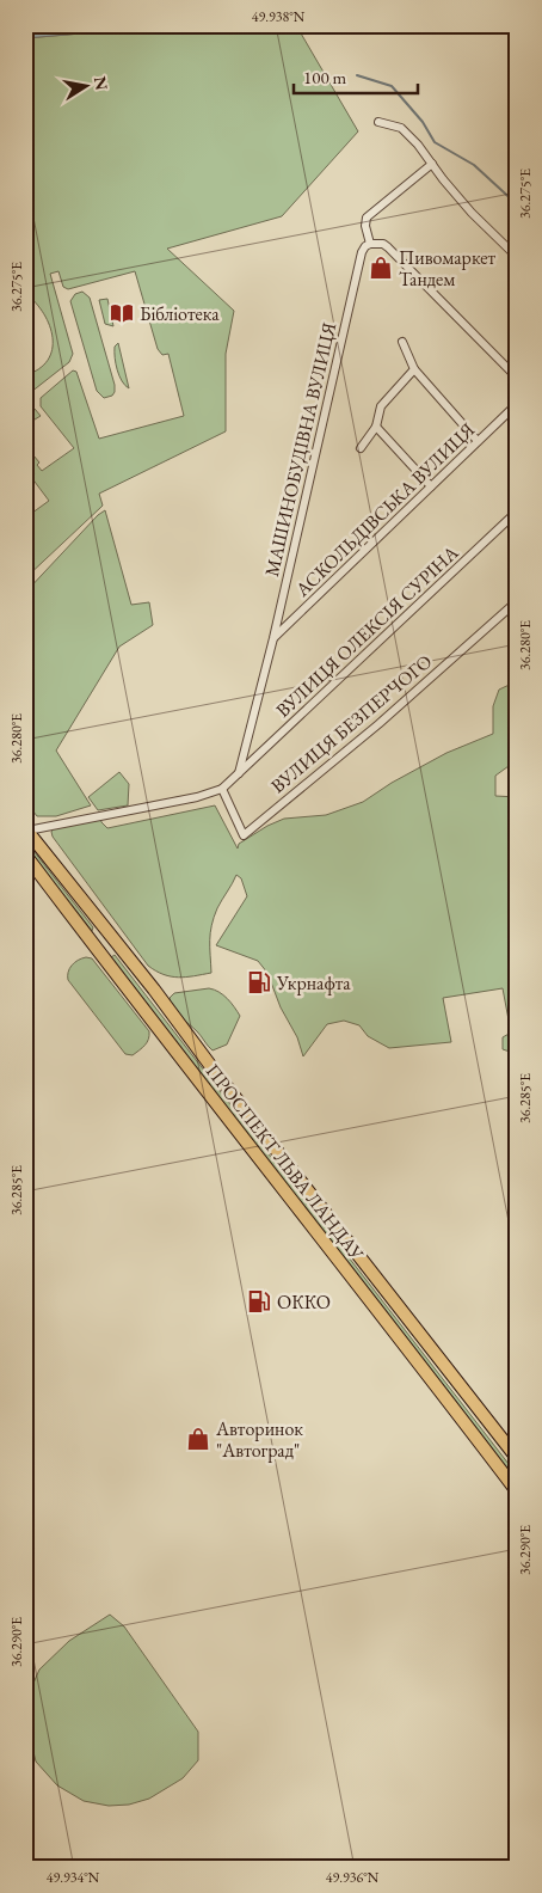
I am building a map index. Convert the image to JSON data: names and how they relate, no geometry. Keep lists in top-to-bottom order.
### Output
{
  "streets": {
    "main road": ["ПРОСПЕКТ ЛЬВА ЛАНДАУ"],
    "street": [
      "МАШИНОБУДІВНА ВУЛИЦЯ",
      "АСКОЛЬДІВСЬКА ВУЛИЦЯ",
      "ВУЛИЦЯ ОЛЕКСІЯ СУРІНА",
      "ВУЛИЦЯ БЕЗПЕРЧОГО"
    ]
  },
  "crossings": [
    ["МАШИНОБУДІВНА ВУЛИЦЯ", "АСКОЛЬДІВСЬКА ВУЛИЦЯ"],
    ["МАШИНОБУДІВНА ВУЛИЦЯ", "ВУЛИЦЯ ОЛЕКСІЯ СУРІНА"],
    ["ВУЛИЦЯ ОЛЕКСІЯ СУРІНА", "ВУЛИЦЯ БЕЗПЕРЧОГО"]
  ],
  "places": {
    "shop": ["Пивомаркет Тандем", "Авторинок \"Автоград\""],
    "library": ["Бібліотека"],
    "fuel station": ["Укрнафта", "ОККО"]
  },
  "scale_bar": "100 m",
  "north": "right",
  "coordinates": [
    "49.938°N",
    "36.275°E",
    "36.280°E",
    "36.285°E",
    "36.290°E",
    "49.934°N",
    "49.936°N"
  ]
}
